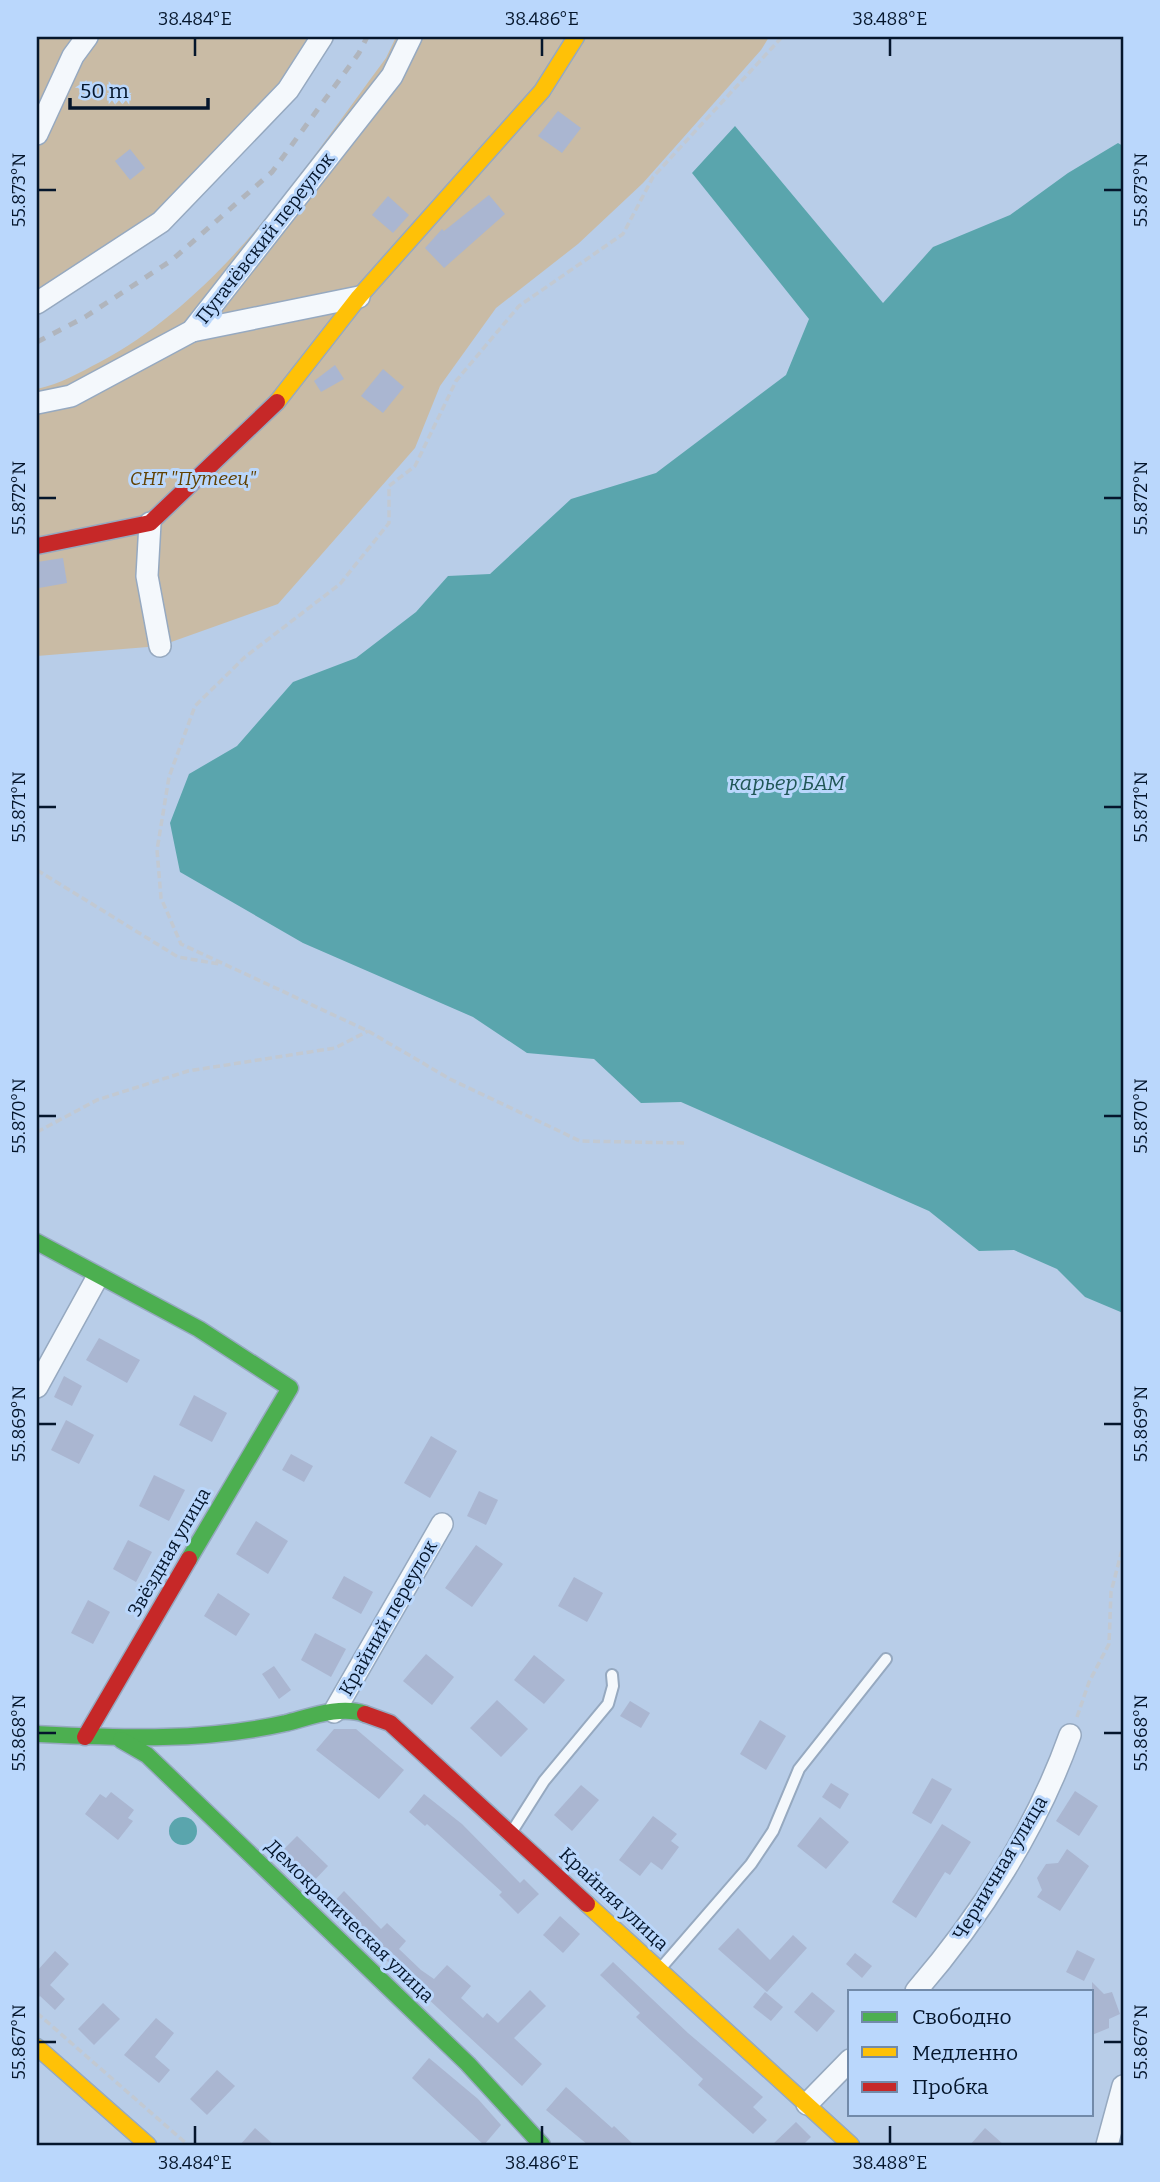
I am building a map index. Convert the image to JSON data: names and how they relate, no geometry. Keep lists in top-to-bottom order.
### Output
{
  "streets": {
    "street": [
      "Пугачёвский переулок",
      "Звёздная улица",
      "Крайний переулок",
      "Черничная улица",
      "Крайняя улица",
      "Демократическая улица"
    ]
  },
  "crossings": [
    ["Звёздная улица", "Крайняя улица"],
    ["Крайний переулок", "Крайняя улица"],
    ["Крайняя улица", "Демократическая улица"]
  ],
  "water": ["карьер БАМ"],
  "parks": ["СНТ \"Путеец\""],
  "legend": ["Свободно", "Медленно", "Пробка"],
  "scale_bar": "50 m",
  "coordinates": [
    "38.484°E",
    "38.486°E",
    "38.488°E",
    "55.873°N",
    "55.872°N",
    "55.871°N",
    "55.870°N",
    "55.869°N",
    "55.868°N",
    "55.867°N"
  ]
}
